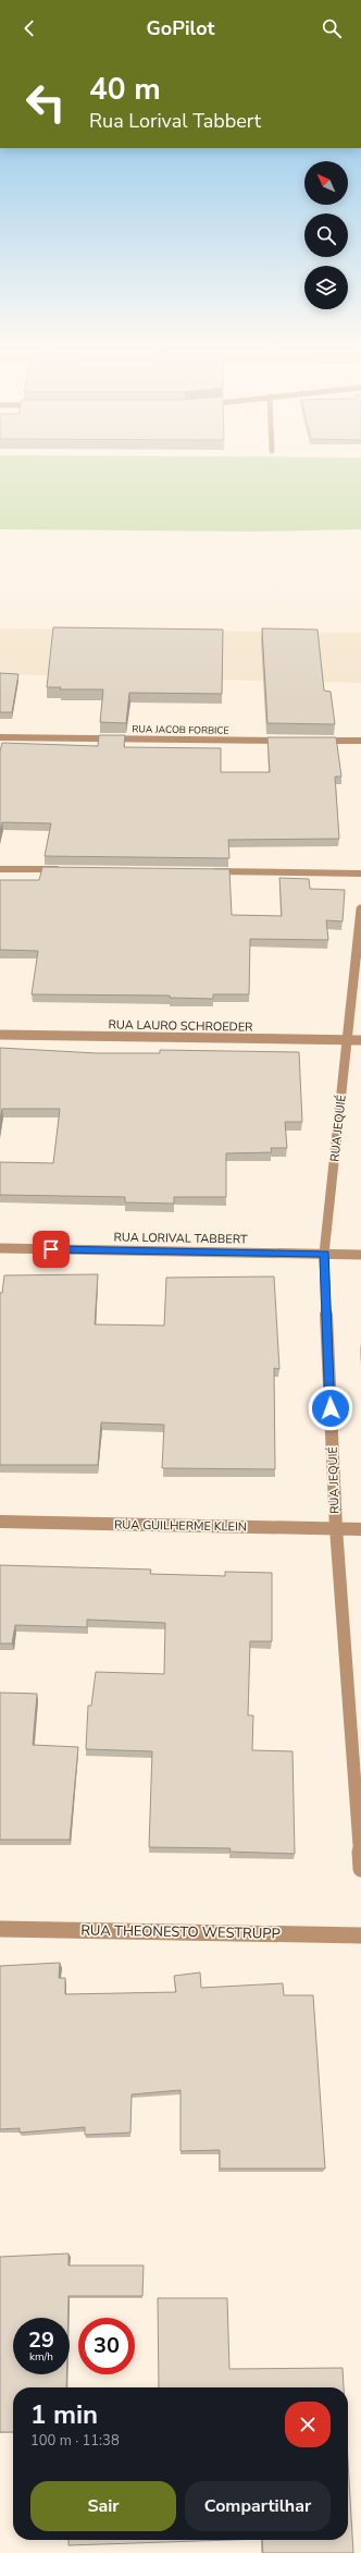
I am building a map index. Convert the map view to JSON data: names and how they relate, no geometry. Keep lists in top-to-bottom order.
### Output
{
  "streets": {
    "street": [
      "RUA JACOB FORBICE",
      "RUA LAURO SCHROEDER",
      "RUA JEQUIÉ",
      "RUA LORIVAL TABBERT",
      "RUA GUILHERME KLEIN",
      "RUA THEONESTO WESTRUPP"
    ]
  },
  "crossings": [
    ["RUA LAURO SCHROEDER", "RUA JEQUIÉ"],
    ["RUA JEQUIÉ", "RUA LORIVAL TABBERT"],
    ["RUA JEQUIÉ", "RUA GUILHERME KLEIN"]
  ],
  "north": "top left",
  "page": {
    "header": "GoPilot",
    "turn": ["40 m", "Rua Lorival Tabbert"],
    "speed": "29 km/h",
    "limit": "30",
    "heading": ["1 min", "100 m · 11:38"],
    "buttons": ["Sair", "Compartilhar"]
  }
}
